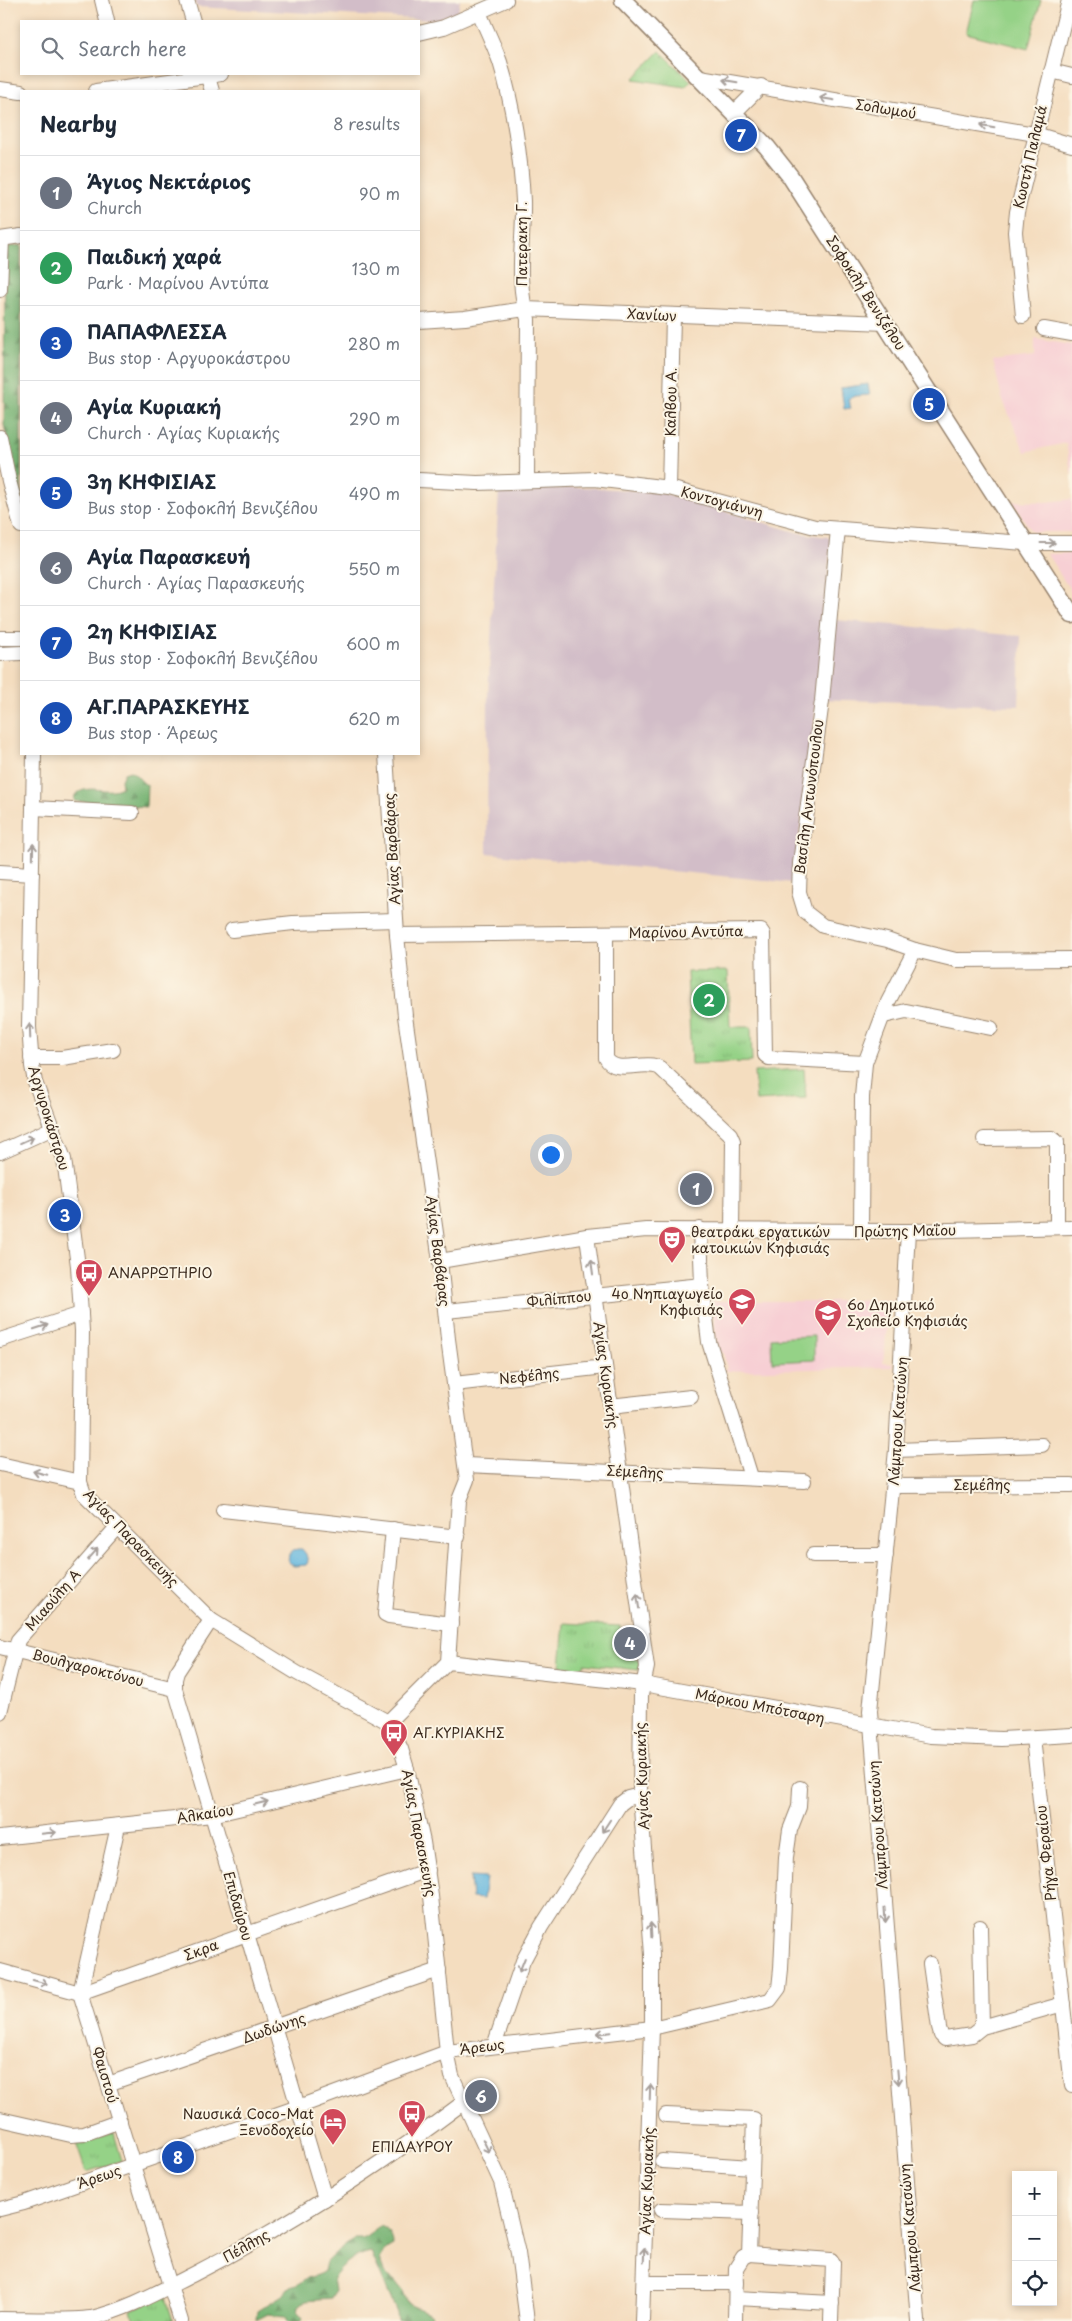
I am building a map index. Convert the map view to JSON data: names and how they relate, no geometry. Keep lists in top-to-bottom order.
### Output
{
  "streets": {
    "main road": ["Σοφοκλή Βενιζέλου"],
    "street": [
      "Σολωμού",
      "Κωστή Παλαμά",
      "Πατερακη Γ.",
      "Χανίων",
      "Καλβου Α.",
      "Κοντογιάννη",
      "Βασίλη Αντωνόπουλου",
      "Αγίας Βαρβάρας",
      "Μαρίνου Αντύπα",
      "Αργυροκάστρου",
      "Πρώτης Μαΐου",
      "Φιλίππου",
      "Αγίας Κυριακής",
      "Νεφέλης",
      "Λάμπρου Κατσώνη",
      "Σέμελης",
      "Σεμέλης",
      "Αγίας Παρασκευής",
      "Μιαούλη Α",
      "Βουλγαροκτόνου",
      "Μάρκου Μπότσαρη",
      "Αλκαίου",
      "Ρήγα Φεραίου",
      "Επιδαύρου",
      "Σκρα",
      "Δωδώνης",
      "Άρεως",
      "Φαιστού",
      "Πέλλης"
    ]
  },
  "crossings": [
    ["Σολωμού", "Κωστή Παλαμά"],
    ["Σολωμού", "Σοφοκλή Βενιζέλου"],
    ["Πατερακη Γ.", "Χανίων"],
    ["Πατερακη Γ.", "Κοντογιάννη"],
    ["Σοφοκλή Βενιζέλου", "Χανίων"],
    ["Σοφοκλή Βενιζέλου", "Κοντογιάννη"],
    ["Χανίων", "Καλβου Α."],
    ["Καλβου Α.", "Κοντογιάννη"],
    ["Κοντογιάννη", "Βασίλη Αντωνόπουλου"],
    ["Αγίας Βαρβάρας", "Μαρίνου Αντύπα"],
    ["Αγίας Βαρβάρας", "Πρώτης Μαΐου"],
    ["Αγίας Βαρβάρας", "Φιλίππου"],
    ["Αγίας Βαρβάρας", "Νεφέλης"],
    ["Αγίας Βαρβάρας", "Σέμελης"],
    ["Αγίας Βαρβάρας", "Μάρκου Μπότσαρη"],
    ["Αργυροκάστρου", "Αγίας Παρασκευής"],
    ["Πρώτης Μαΐου", "Αγίας Κυριακής"],
    ["Πρώτης Μαΐου", "Λάμπρου Κατσώνη"],
    ["Φιλίππου", "Αγίας Κυριακής"],
    ["Αγίας Κυριακής", "Νεφέλης"],
    ["Αγίας Κυριακής", "Σέμελης"],
    ["Αγίας Κυριακής", "Μάρκου Μπότσαρη"],
    ["Αγίας Κυριακής", "Άρεως"],
    ["Λάμπρου Κατσώνη", "Σεμέλης"],
    ["Λάμπρου Κατσώνη", "Μάρκου Μπότσαρη"],
    ["Αγίας Παρασκευής", "Μιαούλη Α"],
    ["Αγίας Παρασκευής", "Αλκαίου"],
    ["Αγίας Παρασκευής", "Σκρα"],
    ["Αγίας Παρασκευής", "Δωδώνης"],
    ["Αγίας Παρασκευής", "Άρεως"],
    ["Αγίας Παρασκευής", "Πέλλης"],
    ["Μιαούλη Α", "Βουλγαροκτόνου"],
    ["Βουλγαροκτόνου", "Επιδαύρου"],
    ["Μάρκου Μπότσαρη", "Ρήγα Φεραίου"],
    ["Αλκαίου", "Επιδαύρου"],
    ["Αλκαίου", "Φαιστού"],
    ["Επιδαύρου", "Σκρα"],
    ["Επιδαύρου", "Δωδώνης"],
    ["Επιδαύρου", "Άρεως"],
    ["Επιδαύρου", "Πέλλης"],
    ["Σκρα", "Φαιστού"],
    ["Δωδώνης", "Φαιστού"],
    ["Άρεως", "Φαιστού"],
    ["Φαιστού", "Πέλλης"]
  ],
  "one_way": [
    "Σολωμού",
    "Αγίας Κυριακής",
    "Λάμπρου Κατσώνη",
    "Μιαούλη Α",
    "Αλκαίου"
  ],
  "places": {
    "theatre": ["θεατράκι εργατικών κατοικιών Κηφισιάς"],
    "bus stop": ["ΑΝΑΡΡΩΤΗΡΙΟ", "ΑΓ.ΚΥΡΙΑΚΗΣ", "ΕΠΙΔΑΥΡΟΥ"],
    "school or university": ["4ο Νηπιαγωγείο Κηφισιάς", "6ο Δημοτικό Σχολείο Κηφισιάς"],
    "hotel": ["Ναυσικά Coco-Mat Ξενοδοχείο"]
  },
  "page": {
    "search": "Search here",
    "heading": ["Nearby", "8 results"],
    "pins": [
      "7",
      "5",
      "2",
      "1",
      "3",
      "4",
      "6",
      "8"
    ],
    "list": [
      {
        "mark": "1",
        "name": "Άγιος Νεκτάριος",
        "note": "Church",
        "value": "90 m"
      },
      {
        "mark": "2",
        "name": "Παιδική χαρά",
        "note": "Park · Μαρίνου Αντύπα",
        "value": "130 m"
      },
      {
        "mark": "3",
        "name": "ΠΑΠΑΦΛΕΣΣΑ",
        "note": "Bus stop · Αργυροκάστρου",
        "value": "280 m"
      },
      {
        "mark": "4",
        "name": "Αγία Κυριακή",
        "note": "Church · Αγίας Κυριακής",
        "value": "290 m"
      },
      {
        "mark": "5",
        "name": "3η ΚΗΦΙΣΙΑΣ",
        "note": "Bus stop · Σοφοκλή Βενιζέλου",
        "value": "490 m"
      },
      {
        "mark": "6",
        "name": "Αγία Παρασκευή",
        "note": "Church · Αγίας Παρασκευής",
        "value": "550 m"
      },
      {
        "mark": "7",
        "name": "2η ΚΗΦΙΣΙΑΣ",
        "note": "Bus stop · Σοφοκλή Βενιζέλου",
        "value": "600 m"
      },
      {
        "mark": "8",
        "name": "ΑΓ.ΠΑΡΑΣΚΕΥΗΣ",
        "note": "Bus stop · Άρεως",
        "value": "620 m"
      }
    ],
    "map_buttons": ["+", "−"]
  }
}
